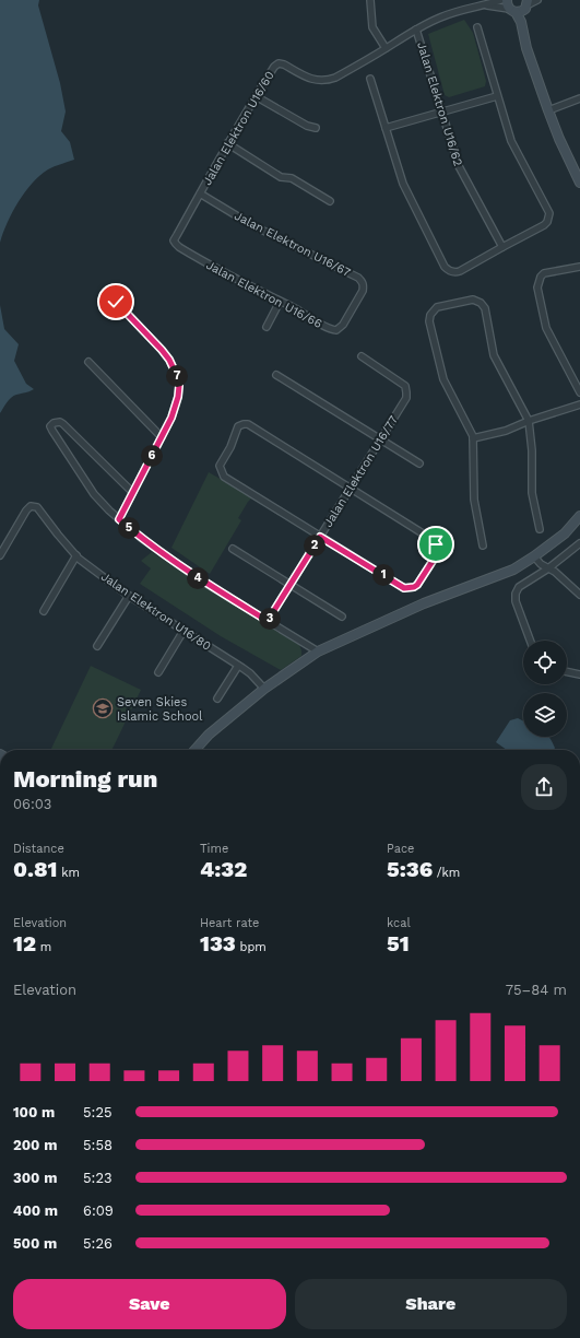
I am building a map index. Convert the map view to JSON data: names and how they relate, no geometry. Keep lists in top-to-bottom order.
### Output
{
  "streets": {
    "street": [
      "Jalan Elektron U16/62",
      "Jalan Elektron U16/60",
      "Jalan Elektron U16/67",
      "Jalan Elektron U16/66",
      "Jalan Elektron U16/77",
      "Jalan Elektron U16/80"
    ]
  },
  "crossings": [
    ["Jalan Elektron U16/62", "Jalan Elektron U16/60"],
    ["Jalan Elektron U16/60", "Jalan Elektron U16/67"],
    ["Jalan Elektron U16/60", "Jalan Elektron U16/66"],
    ["Jalan Elektron U16/67", "Jalan Elektron U16/66"]
  ],
  "places": {
    "school or university": ["Seven Skies Islamic School"]
  },
  "page": {
    "pins": [
      "7",
      "6",
      "5",
      "2",
      "1",
      "4",
      "3"
    ],
    "heading": ["Morning run", "06:03"],
    "stats": [
      ["Distance", "0.81 km"],
      ["Time", "4:32"],
      ["Pace", "5:36 /km"],
      ["Elevation", "12 m"],
      ["Heart rate", "133 bpm"],
      ["kcal", "51"]
    ],
    "chart": ["Elevation", "75–84 m"],
    "list": [
      {
        "name": "100 m",
        "note": "5:25"
      },
      {
        "name": "200 m",
        "note": "5:58"
      },
      {
        "name": "300 m",
        "note": "5:23"
      },
      {
        "name": "400 m",
        "note": "6:09"
      },
      {
        "name": "500 m",
        "note": "5:26"
      }
    ],
    "buttons": ["Save", "Share"]
  }
}
